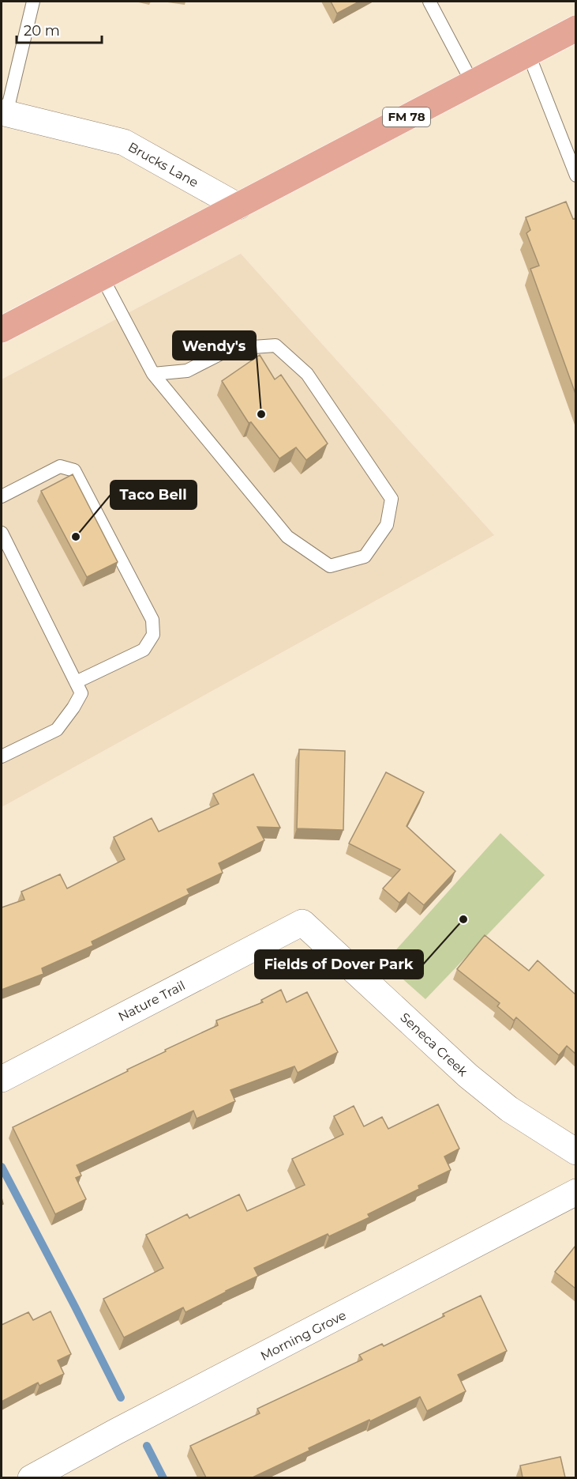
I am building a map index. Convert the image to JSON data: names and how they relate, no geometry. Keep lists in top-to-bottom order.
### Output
{
  "streets": {
    "main road": ["FM 78"],
    "street": [
      "Brucks Lane",
      "Nature Trail",
      "Seneca Creek",
      "Morning Grove"
    ]
  },
  "crossings": [
    ["FM 78", "Brucks Lane"],
    ["Nature Trail", "Seneca Creek"]
  ],
  "places": ["Wendy's", "Taco Bell", "Fields of Dover Park"],
  "scale_bar": "20 m"
}
